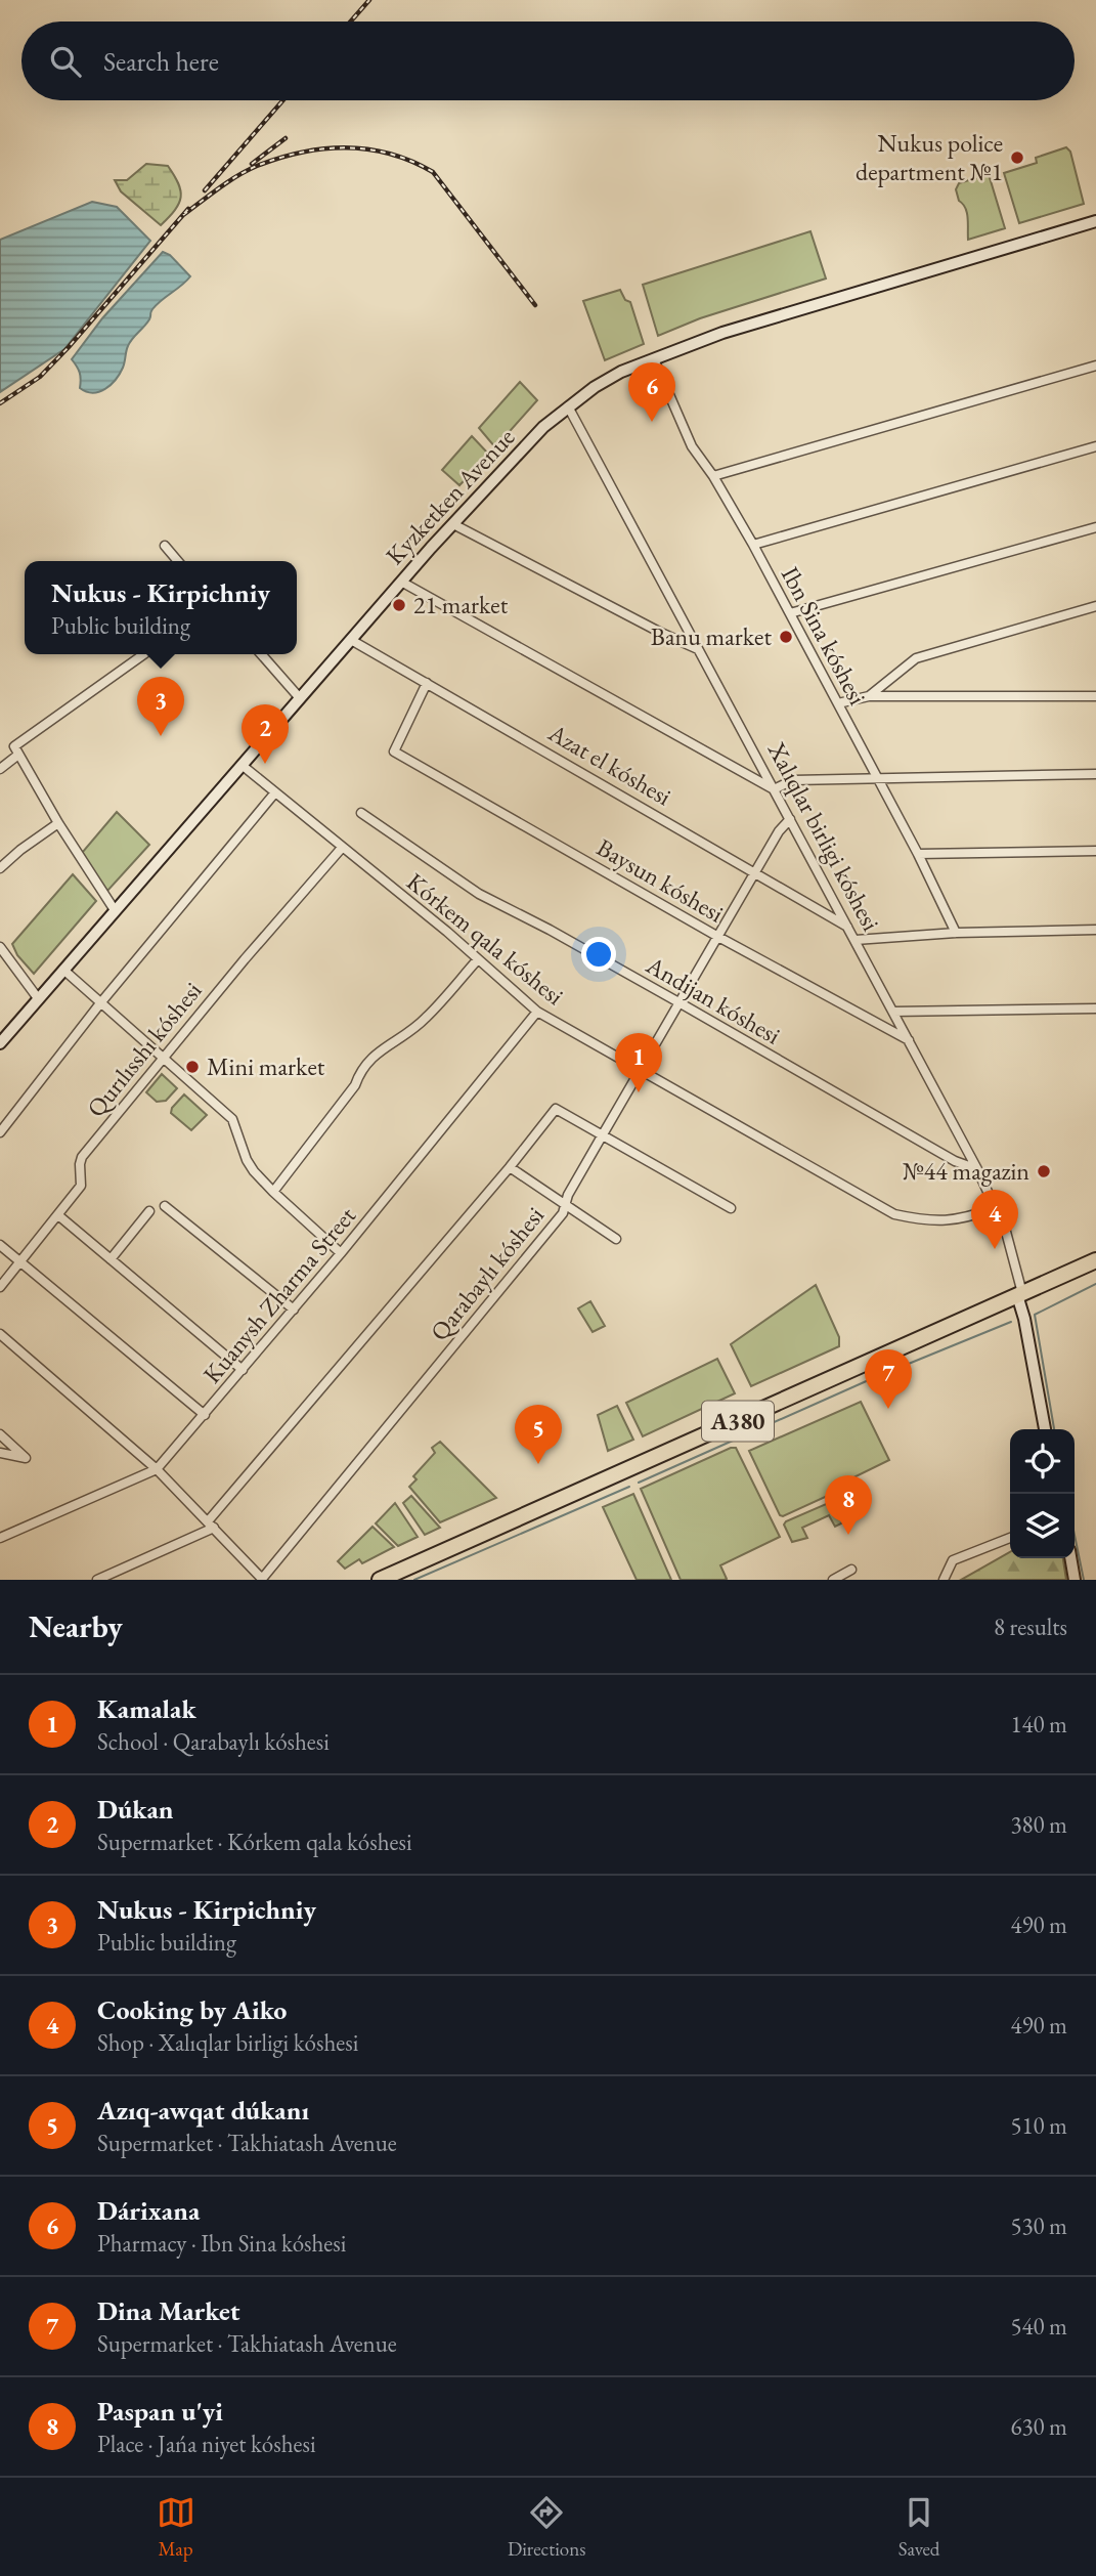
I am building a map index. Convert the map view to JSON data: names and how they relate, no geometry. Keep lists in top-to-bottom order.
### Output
{
  "streets": {
    "highway": ["A380"],
    "street": [
      "Kyzketken Avenue",
      "Ibn Sina kóshesi",
      "Azat el kóshesi",
      "Xalıqlar birligi kóshesi",
      "Baysun kóshesi",
      "Kórkem qala kóshesi",
      "Andijan kóshesi",
      "Qurılısshı kóshesi",
      "Qarabaylı kóshesi",
      "Kuanysh Zharma Street"
    ]
  },
  "crossings": [
    ["Kyzketken Avenue", "Ibn Sina kóshesi"],
    ["Kyzketken Avenue", "Azat el kóshesi"],
    ["Kyzketken Avenue", "Xalıqlar birligi kóshesi"],
    ["Kyzketken Avenue", "Kórkem qala kóshesi"],
    ["Azat el kóshesi", "Xalıqlar birligi kóshesi"],
    ["Azat el kóshesi", "Baysun kóshesi"],
    ["Azat el kóshesi", "Qarabaylı kóshesi"],
    ["Xalıqlar birligi kóshesi", "Baysun kóshesi"],
    ["Xalıqlar birligi kóshesi", "Kórkem qala kóshesi"],
    ["Xalıqlar birligi kóshesi", "Andijan kóshesi"],
    ["Xalıqlar birligi kóshesi", "Qarabaylı kóshesi"],
    ["Xalıqlar birligi kóshesi", "A380"],
    ["Baysun kóshesi", "Qarabaylı kóshesi"],
    ["Kórkem qala kóshesi", "Qurılısshı kóshesi"],
    ["Kórkem qala kóshesi", "Qarabaylı kóshesi"],
    ["Kórkem qala kóshesi", "Kuanysh Zharma Street"],
    ["Andijan kóshesi", "Qarabaylı kóshesi"]
  ],
  "places": [
    "Nukus police department №1",
    "21 market",
    "Banu market",
    "Mini market",
    "№44 magazin"
  ],
  "page": {
    "search": "Search here",
    "pins": [
      "6",
      "3",
      "2",
      "1",
      "4",
      "7",
      "5",
      "8"
    ],
    "popup": ["Nukus - Kirpichniy", "Public building"],
    "heading": ["Nearby", "8 results"],
    "list": [
      {
        "mark": "1",
        "name": "Kamalak",
        "note": "School · Qarabaylı kóshesi",
        "value": "140 m"
      },
      {
        "mark": "2",
        "name": "Dúkan",
        "note": "Supermarket · Kórkem qala kóshesi",
        "value": "380 m"
      },
      {
        "mark": "3",
        "name": "Nukus - Kirpichniy",
        "note": "Public building",
        "value": "490 m"
      },
      {
        "mark": "4",
        "name": "Cooking by Aiko",
        "note": "Shop · Xalıqlar birligi kóshesi",
        "value": "490 m"
      },
      {
        "mark": "5",
        "name": "Azıq-awqat dúkanı",
        "note": "Supermarket · Takhiatash Avenue",
        "value": "510 m"
      },
      {
        "mark": "6",
        "name": "Dárixana",
        "note": "Pharmacy · Ibn Sina kóshesi",
        "value": "530 m"
      },
      {
        "mark": "7",
        "name": "Dina Market",
        "note": "Supermarket · Takhiatash Avenue",
        "value": "540 m"
      },
      {
        "mark": "8",
        "name": "Paspan u'yi",
        "note": "Place · Jańa niyet kóshesi",
        "value": "630 m"
      }
    ],
    "nav": ["Map", "Directions", "Saved"]
  }
}
